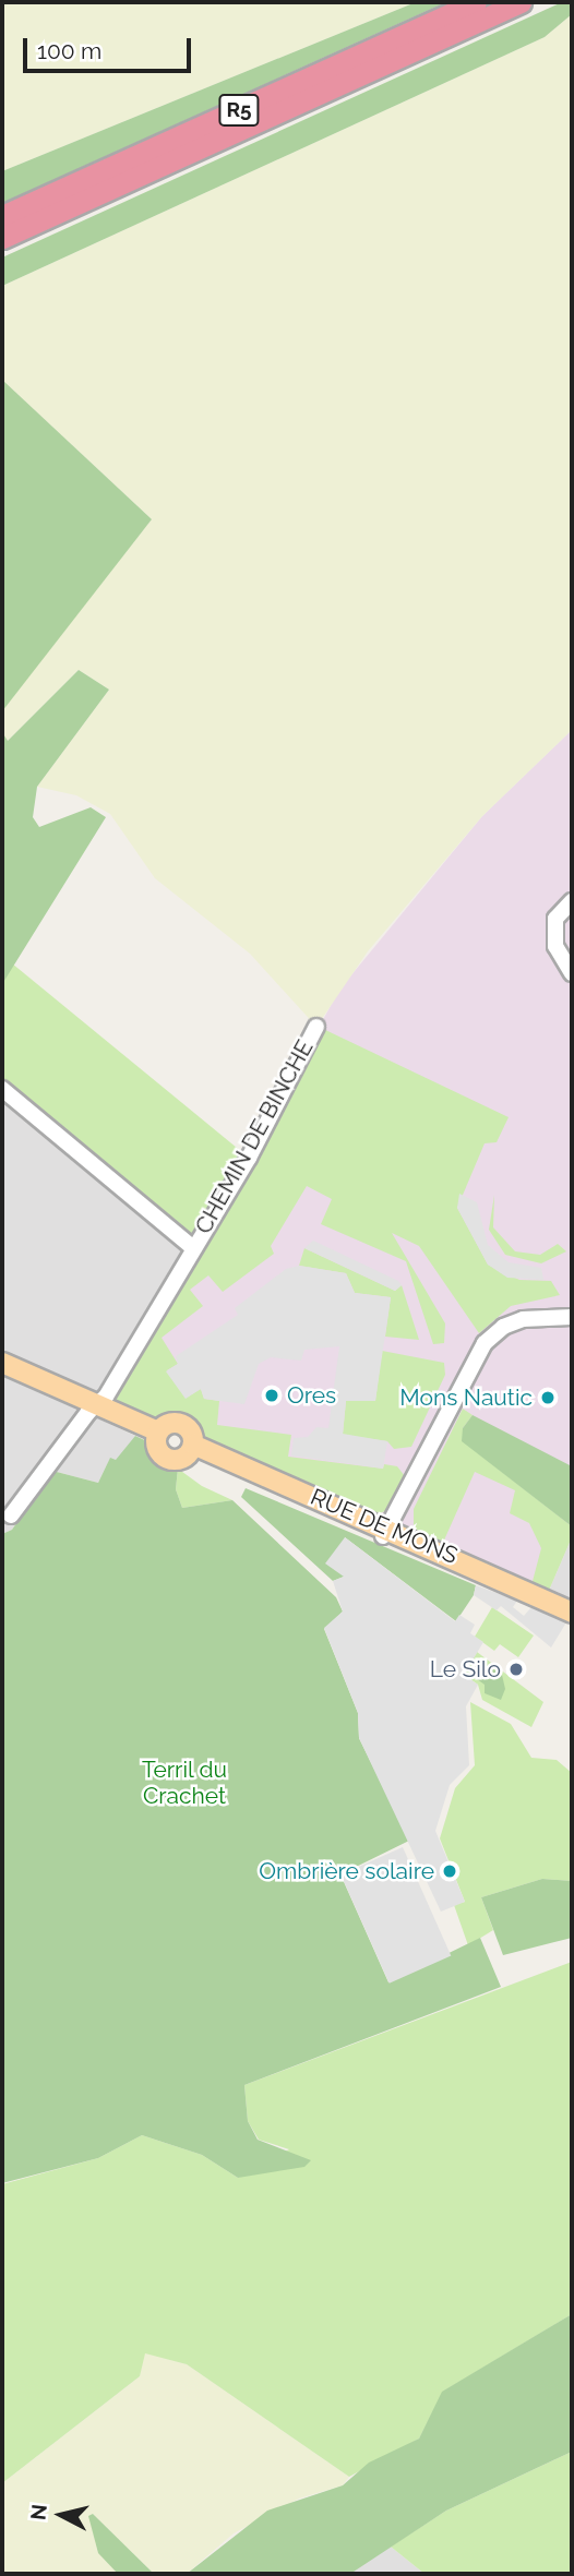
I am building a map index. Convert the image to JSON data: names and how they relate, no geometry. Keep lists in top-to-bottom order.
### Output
{
  "streets": {
    "highway": ["R5"],
    "main road": ["RUE DE MONS"],
    "street": ["CHEMIN DE BINCHE"]
  },
  "parks": ["Terril du Crachet"],
  "places": [
    "Ores",
    "Mons Nautic",
    "Le Silo",
    "Ombrière solaire"
  ],
  "scale_bar": "100 m",
  "north": "left"
}
